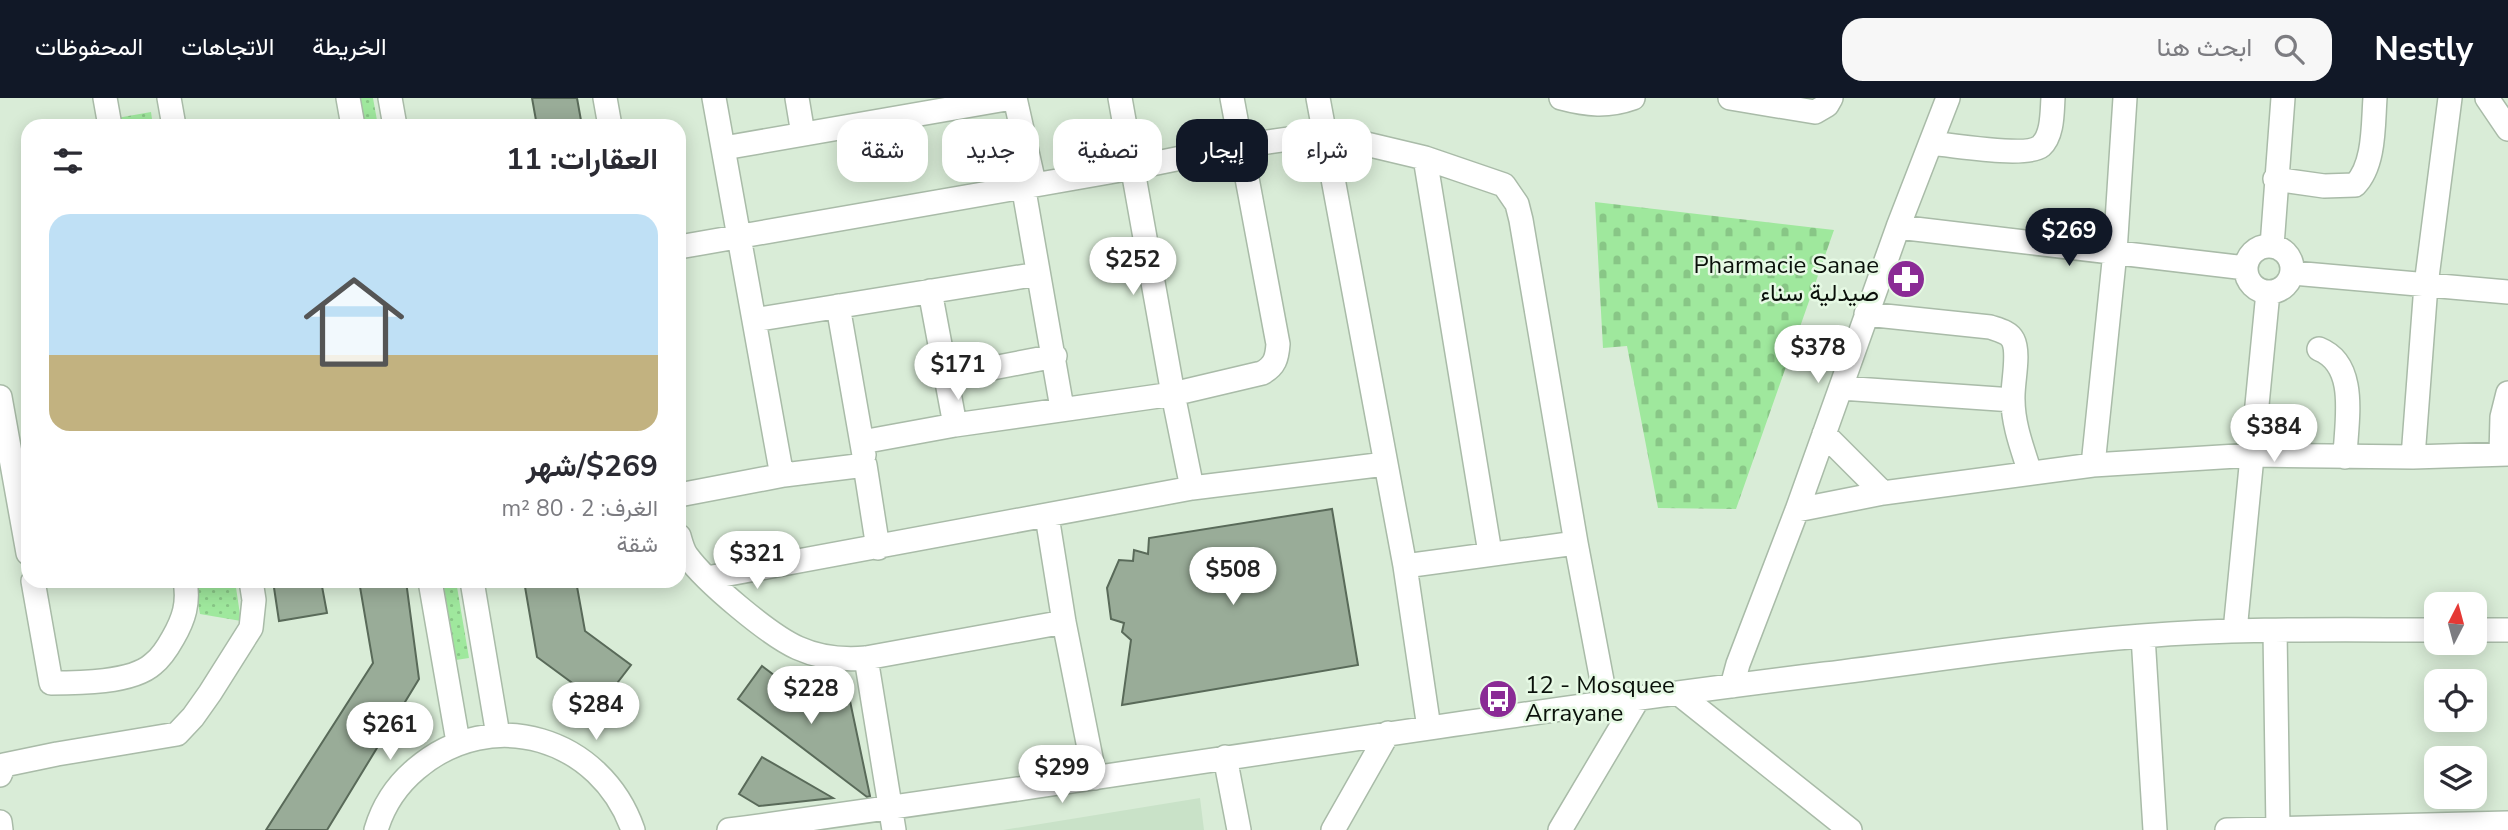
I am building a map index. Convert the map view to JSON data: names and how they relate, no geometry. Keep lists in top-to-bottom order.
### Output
{
  "places": {
    "pharmacy": ["Pharmacie Sanae صيدلية سناء"],
    "bus stop": ["12 - Mosquee Arrayane"]
  },
  "north": "top",
  "page": {
    "header": "Nestly",
    "search": "ابحث هنا",
    "nav": ["الخريطة", "الاتجاهات", "المحفوظات"],
    "chip": [
      "شراء",
      "إيجار",
      "تصفية",
      "جديد",
      "شقة"
    ],
    "heading": "العقارات: 11",
    "list": [
      {
        "name": "$269/شهر",
        "note": "الغرف: 2 · 80 m² · شقة"
      }
    ],
    "price": [
      "$269",
      "$252",
      "$378",
      "$171",
      "$384",
      "$321",
      "$508",
      "$228",
      "$284",
      "$261",
      "$299"
    ]
  }
}
